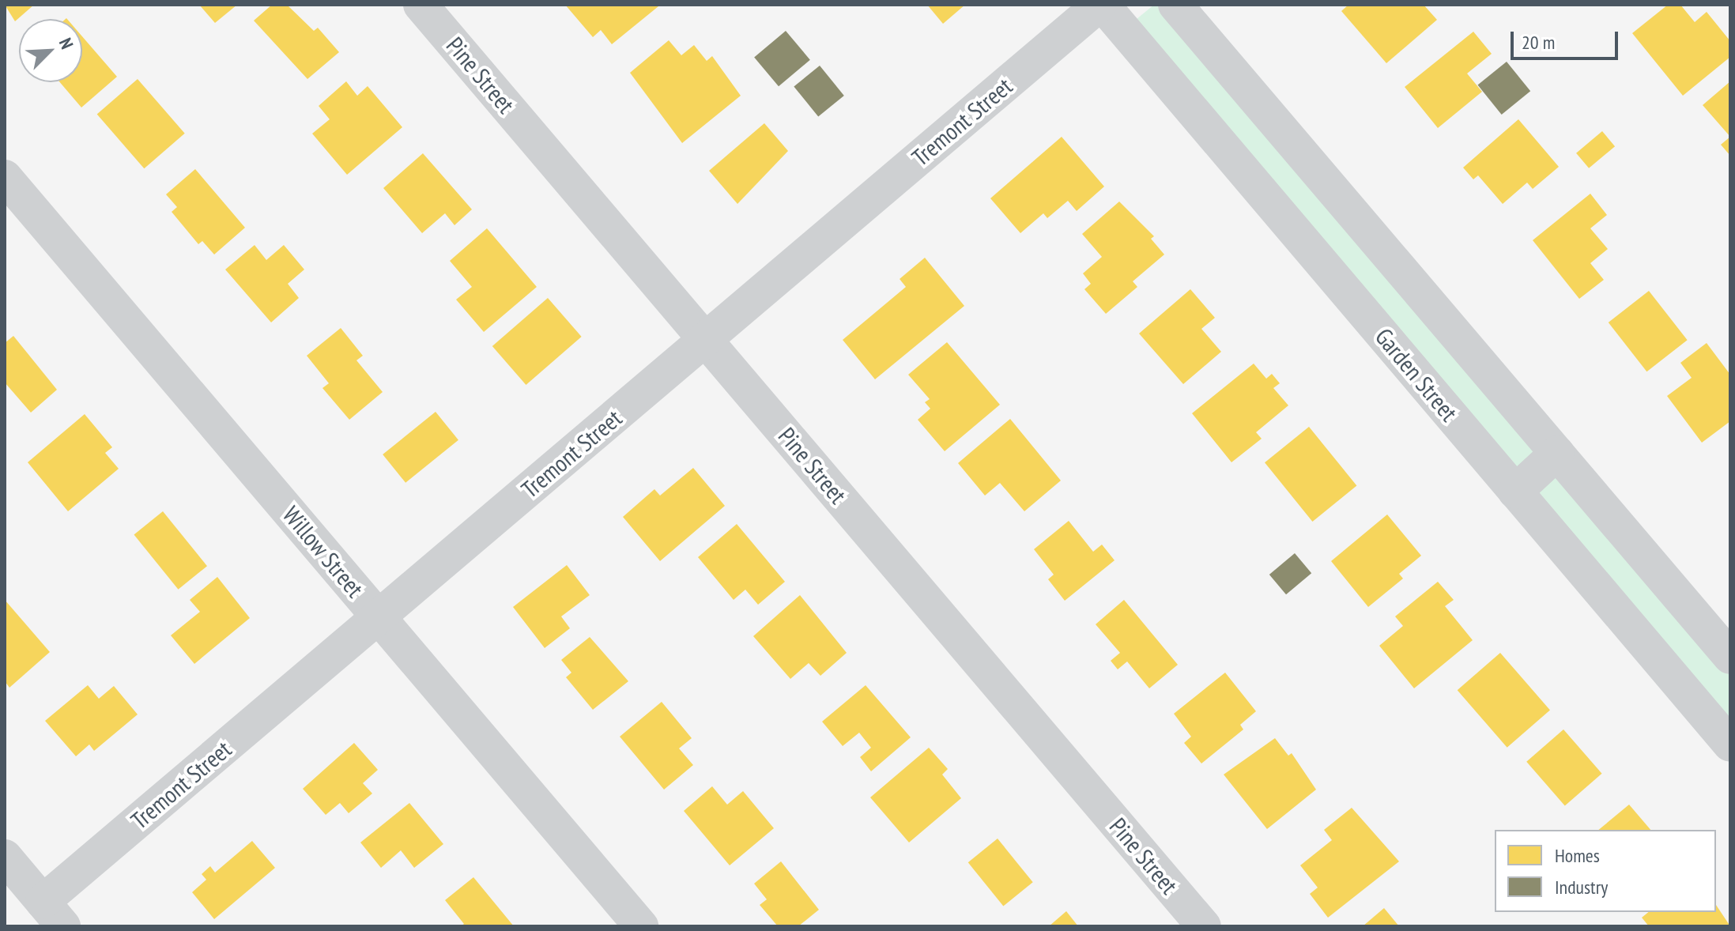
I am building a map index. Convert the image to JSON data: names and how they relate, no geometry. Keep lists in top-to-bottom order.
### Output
{
  "streets": {
    "street": [
      "Pine Street",
      "Tremont Street",
      "Garden Street",
      "Willow Street"
    ]
  },
  "crossings": [
    ["Pine Street", "Tremont Street"],
    ["Tremont Street", "Garden Street"],
    ["Tremont Street", "Willow Street"]
  ],
  "legend": ["Homes", "Industry"],
  "scale_bar": "20 m",
  "north": "top right"
}
